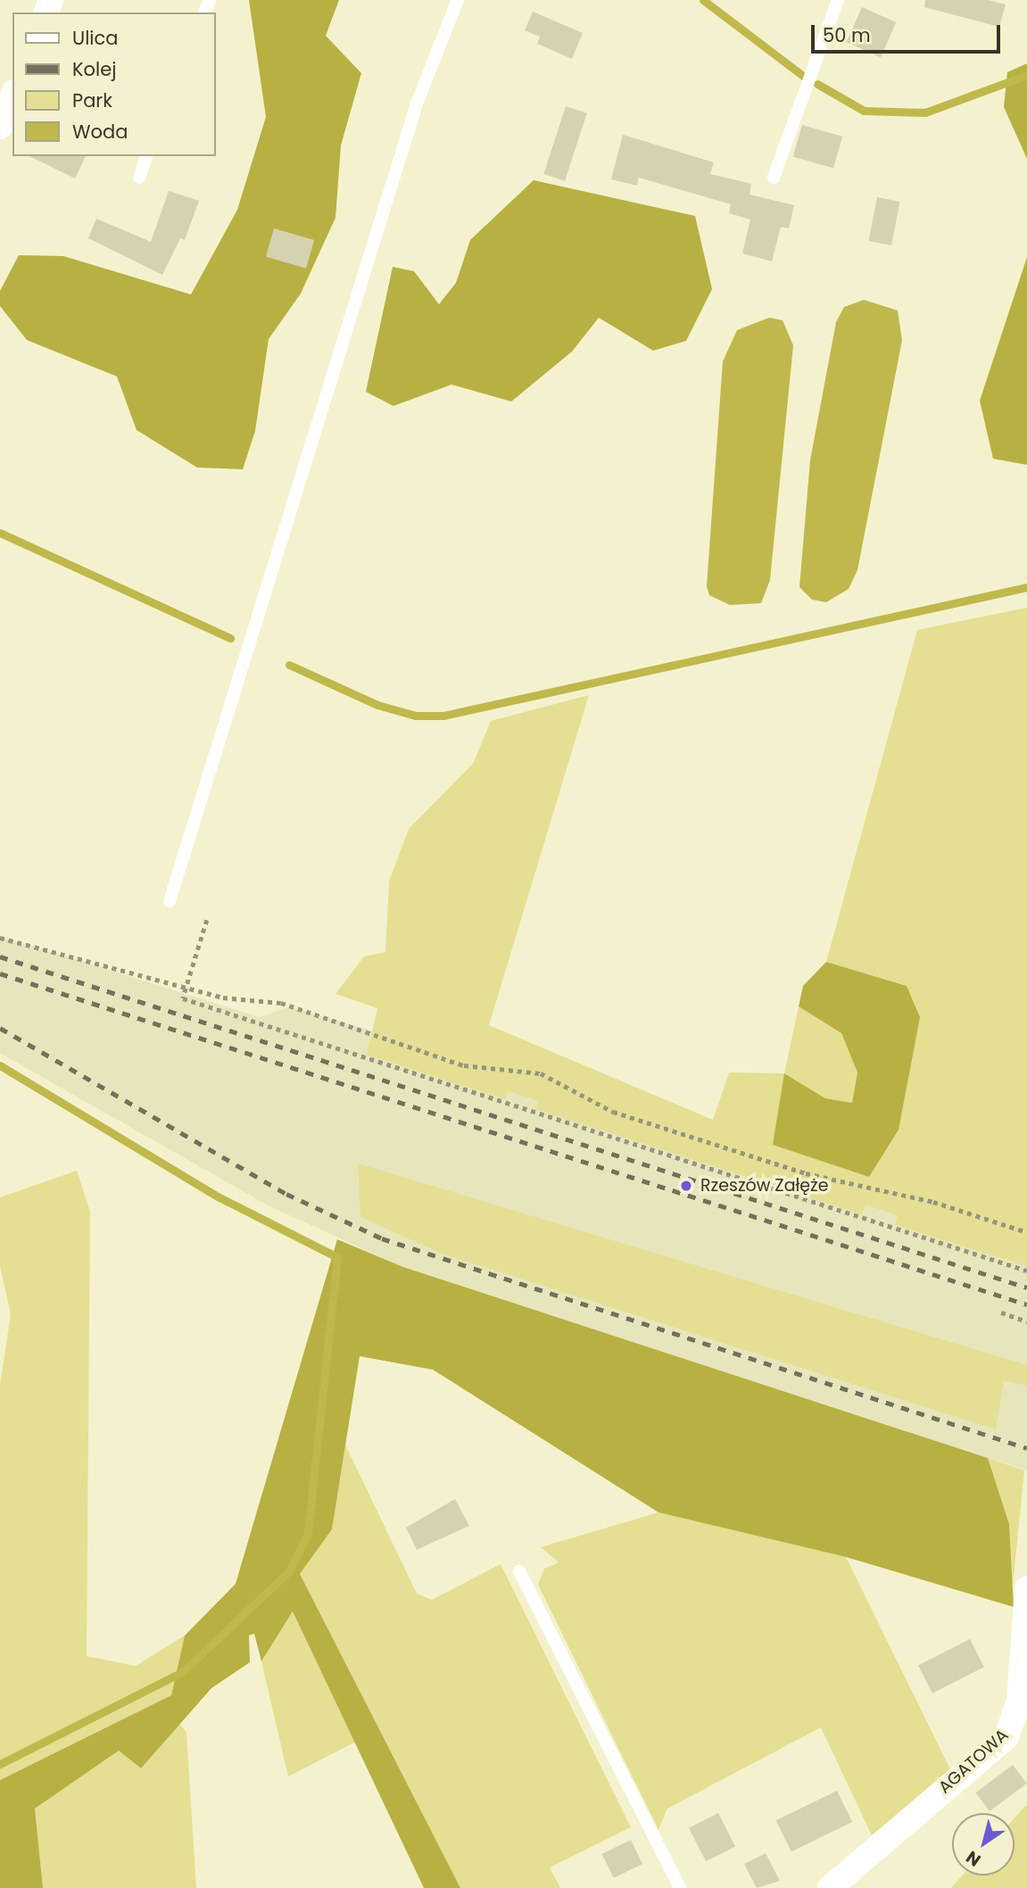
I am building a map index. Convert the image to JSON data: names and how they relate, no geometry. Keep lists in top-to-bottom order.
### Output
{
  "streets": {
    "street": ["AGATOWA"]
  },
  "places": ["Rzeszów Załęże"],
  "legend": [
    "Ulica",
    "Kolej",
    "Park",
    "Woda"
  ],
  "scale_bar": "50 m",
  "north": "bottom left"
}
